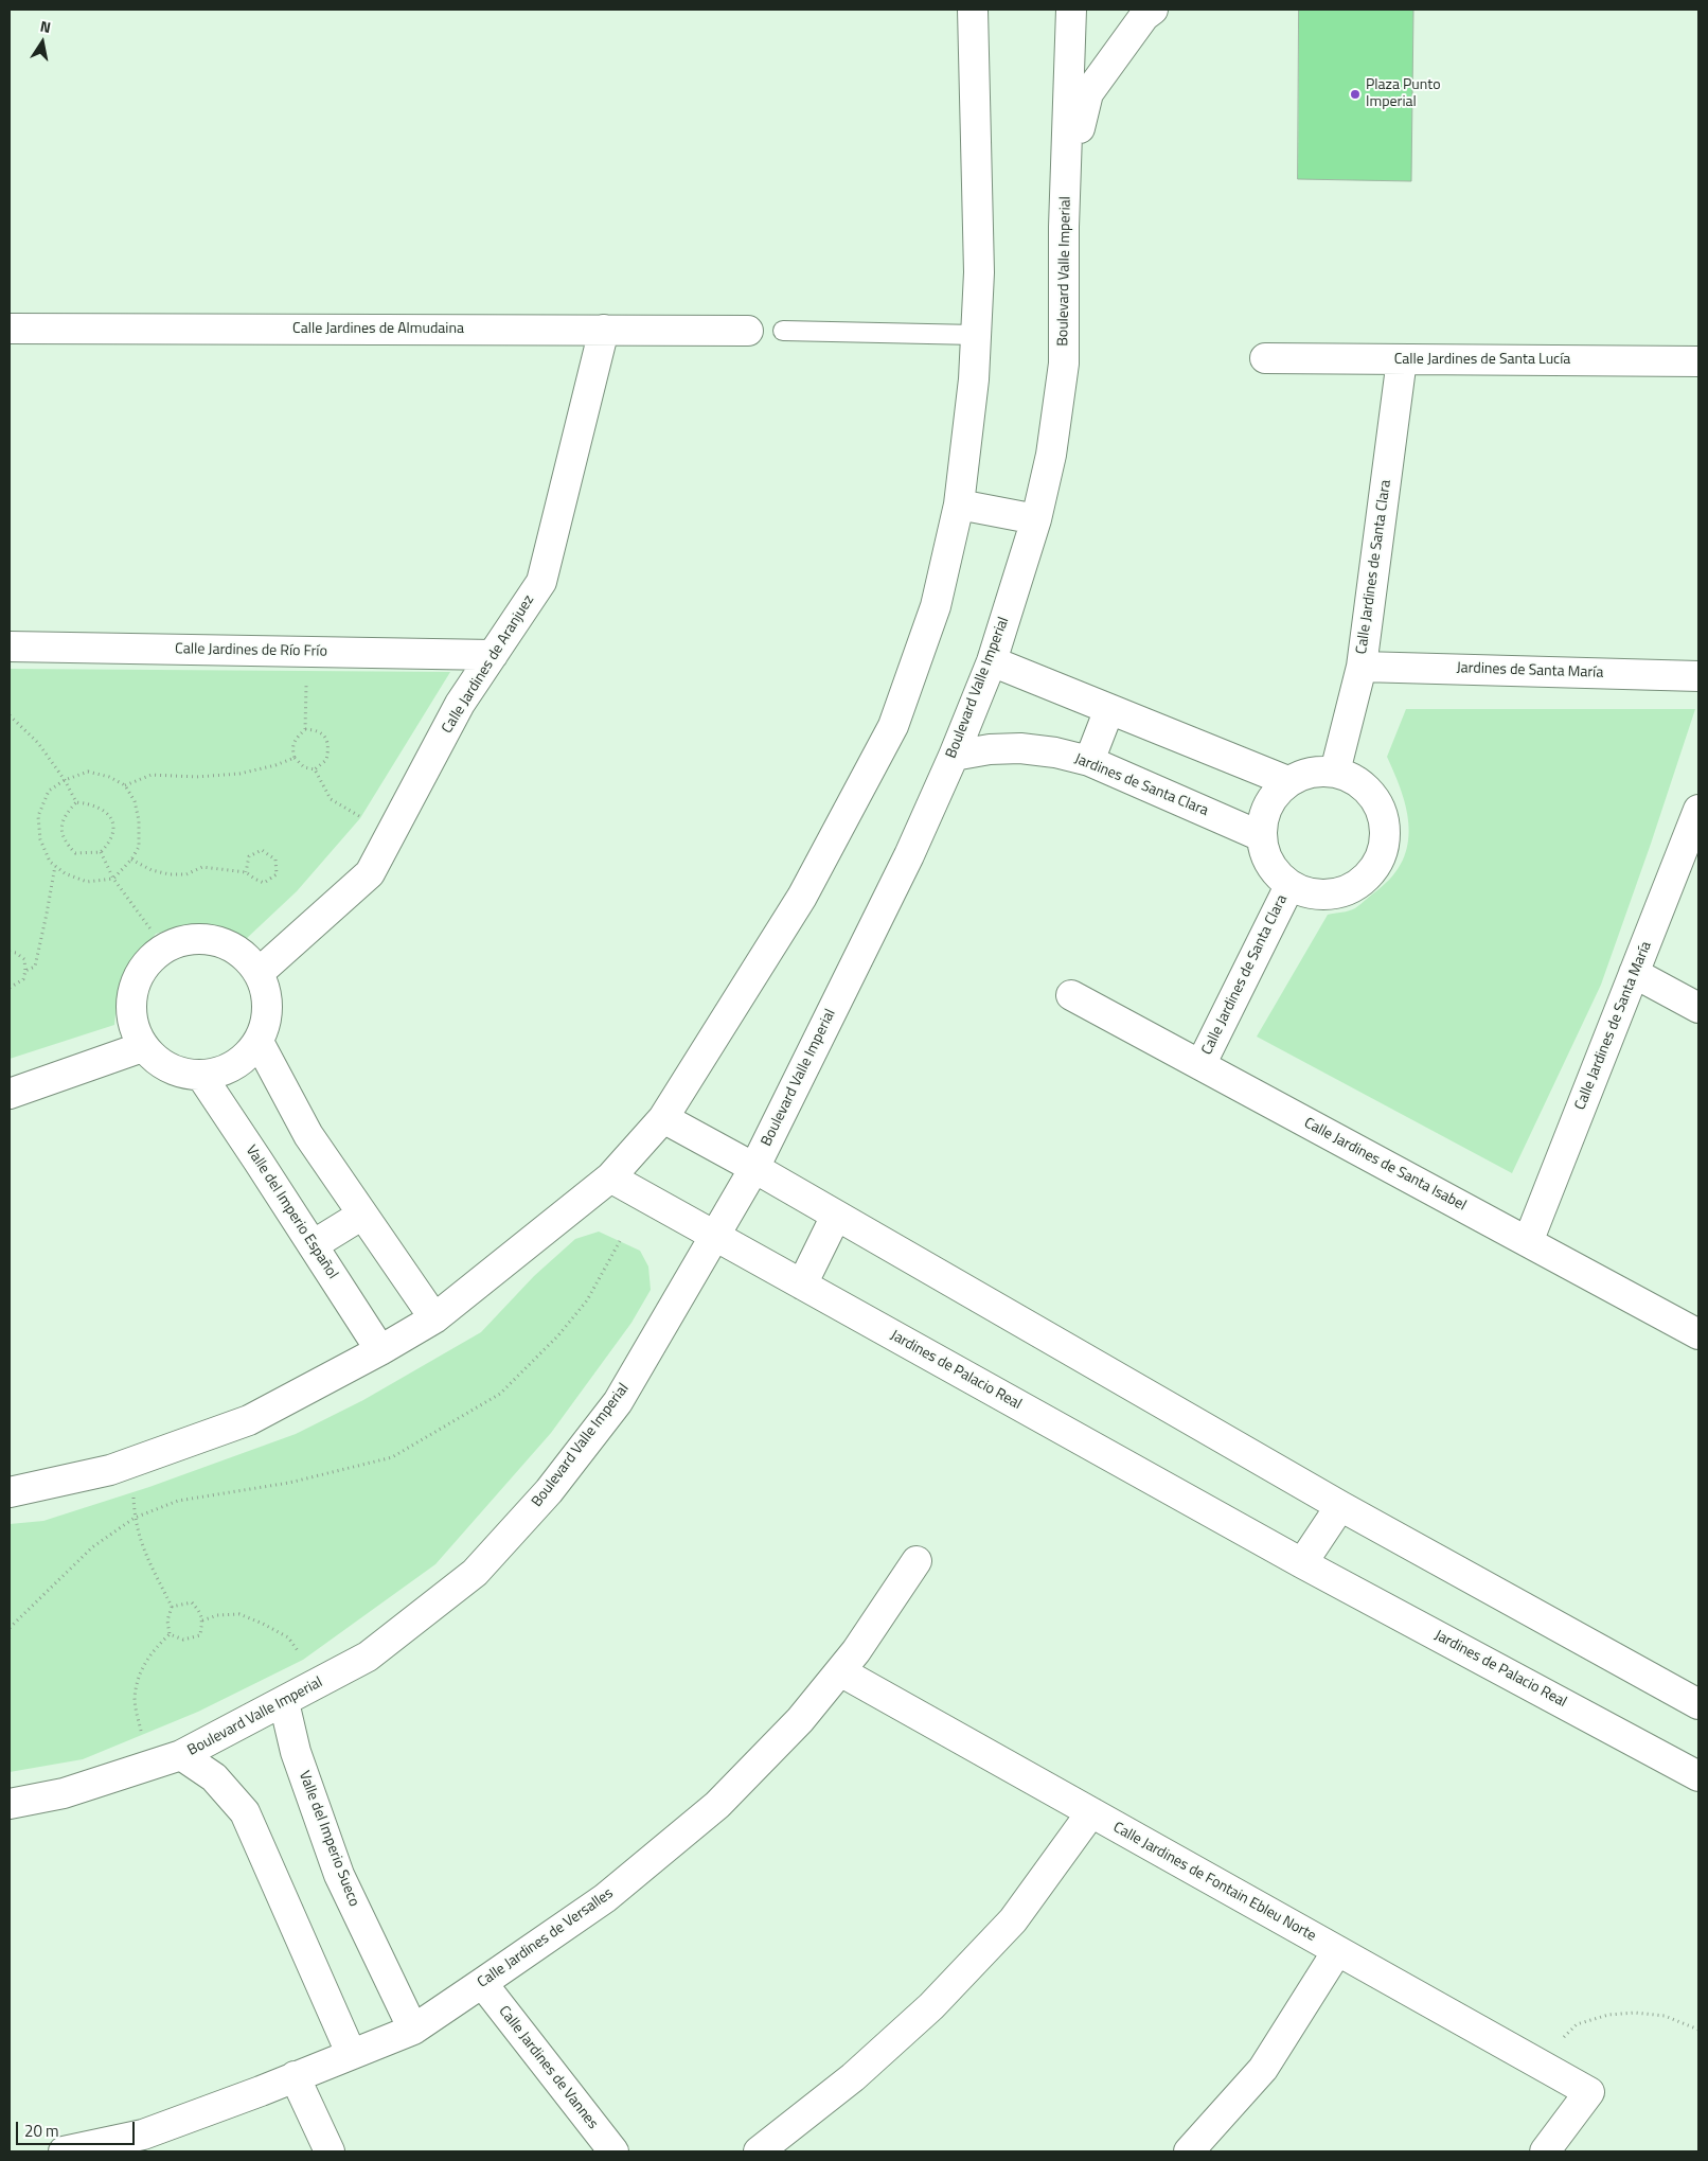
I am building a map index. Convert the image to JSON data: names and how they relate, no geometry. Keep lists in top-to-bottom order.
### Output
{
  "streets": {
    "street": [
      "Boulevard Valle Imperial",
      "Calle Jardines de Almudaina",
      "Calle Jardines de Santa Lucía",
      "Calle Jardines de Santa Clara",
      "Calle Jardines de Río Frío",
      "Calle Jardines de Aranjuez",
      "Jardines de Santa María",
      "Jardines de Santa Clara",
      "Calle Jardines de Santa María",
      "Calle Jardines de Santa Isabel",
      "Valle del Imperio Español",
      "Jardines de Palacio Real",
      "Valle del Imperio Sueco",
      "Calle Jardines de Fontain Ebleu Norte",
      "Calle Jardines de Versalles",
      "Calle Jardines de Vannes"
    ]
  },
  "crossings": [
    ["Boulevard Valle Imperial", "Jardines de Santa Clara"],
    ["Boulevard Valle Imperial", "Jardines de Palacio Real"],
    ["Boulevard Valle Imperial", "Valle del Imperio Sueco"],
    ["Calle Jardines de Almudaina", "Calle Jardines de Aranjuez"],
    ["Calle Jardines de Santa Lucía", "Calle Jardines de Santa Clara"],
    ["Calle Jardines de Santa Clara", "Jardines de Santa María"],
    ["Calle Jardines de Santa Clara", "Jardines de Santa Clara"],
    ["Calle Jardines de Santa Clara", "Calle Jardines de Santa Isabel"],
    ["Calle Jardines de Río Frío", "Calle Jardines de Aranjuez"],
    ["Calle Jardines de Aranjuez", "Valle del Imperio Español"],
    ["Calle Jardines de Santa María", "Calle Jardines de Santa Isabel"],
    ["Valle del Imperio Sueco", "Calle Jardines de Versalles"],
    ["Calle Jardines de Fontain Ebleu Norte", "Calle Jardines de Versalles"],
    ["Calle Jardines de Versalles", "Calle Jardines de Vannes"]
  ],
  "places": ["Plaza Punto Imperial"],
  "scale_bar": "20 m",
  "north": "top"
}
